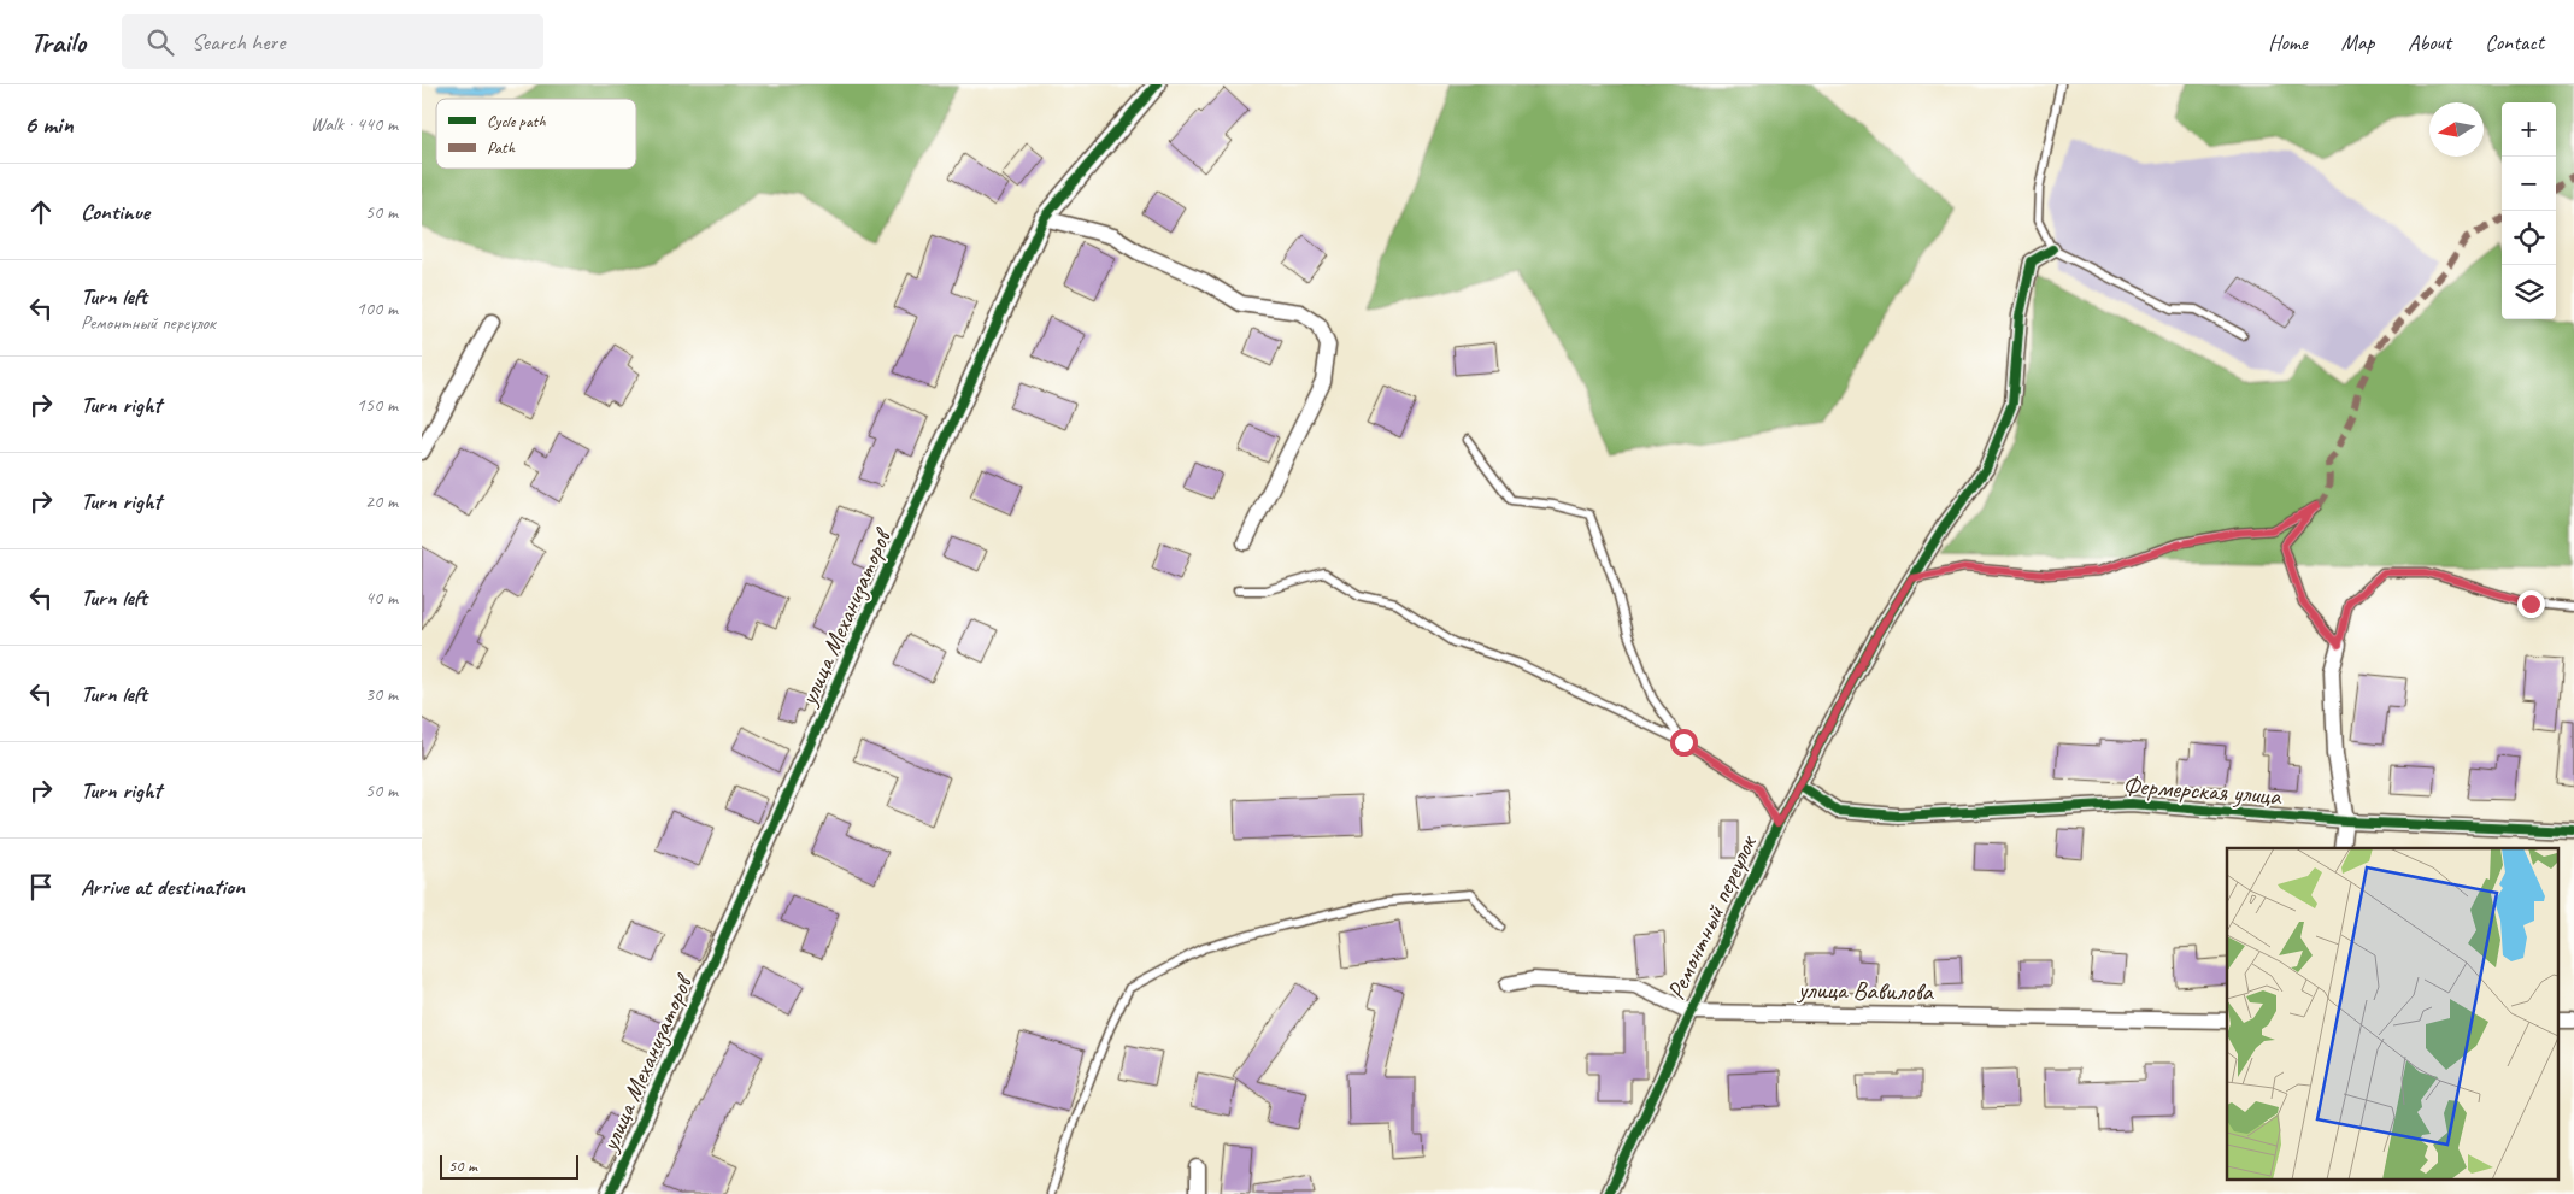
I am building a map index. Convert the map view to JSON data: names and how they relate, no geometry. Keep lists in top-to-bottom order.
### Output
{
  "streets": {
    "street": [
      "улица Механизаторов",
      "Фермерская улица",
      "Ремонтный переулок",
      "улица Вавилова"
    ]
  },
  "crossings": [
    ["Фермерская улица", "Ремонтный переулок"],
    ["Ремонтный переулок", "улица Вавилова"]
  ],
  "legend": ["Cycle path", "Path"],
  "scale_bar": "50 m",
  "north": "left",
  "page": {
    "header": "Trailo",
    "search": "Search here",
    "nav": [
      "Home",
      "Map",
      "About",
      "Contact"
    ],
    "heading": ["6 min", "Walk · 440 m"],
    "map_buttons": ["+", "−"],
    "list": [
      ["Continue", "50 m"],
      ["Turn left", "Ремонтный переулок", "100 m"],
      ["Turn right", "150 m"],
      ["Turn right", "20 m"],
      ["Turn left", "40 m"],
      ["Turn left", "30 m"],
      ["Turn right", "50 m"],
      "Arrive at destination"
    ],
    "scale": "50 m"
  }
}
